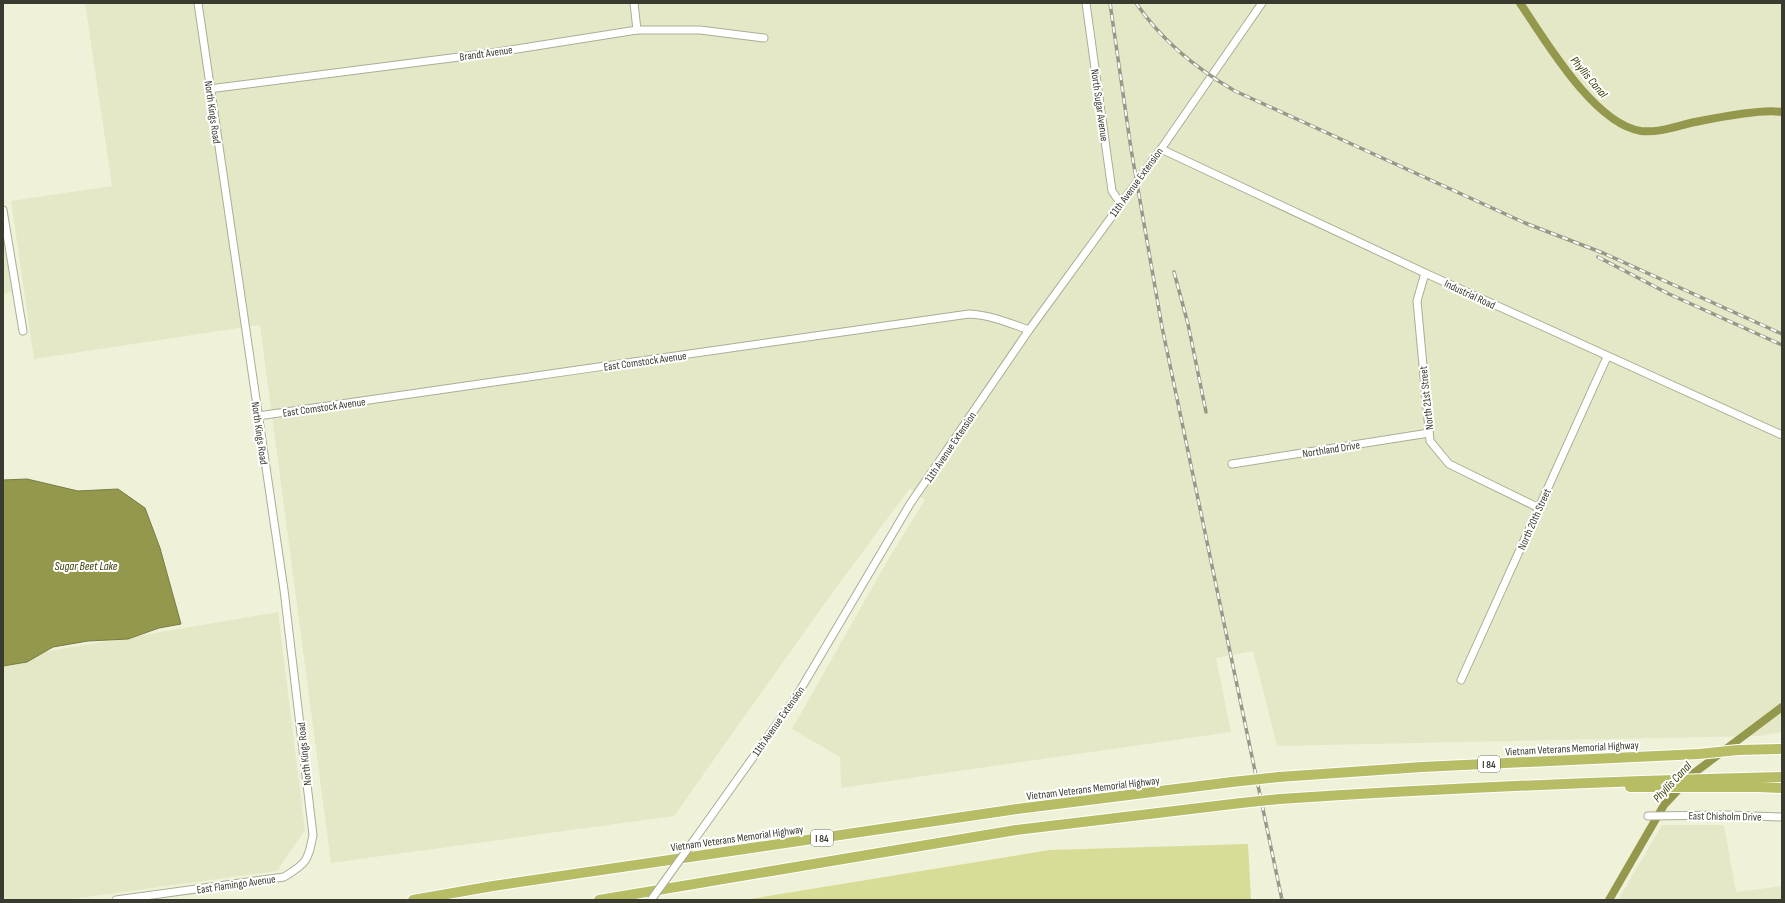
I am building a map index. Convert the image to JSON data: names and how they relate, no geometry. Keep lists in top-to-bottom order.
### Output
{
  "streets": {
    "highway": ["Vietnam Veterans Memorial Highway", "I 84"],
    "street": [
      "Brandt Avenue",
      "North Sugar Avenue",
      "North Kings Road",
      "11th Avenue Extension",
      "Industrial Road",
      "East Comstock Avenue",
      "North 21st Street",
      "Northland Drive",
      "North 20th Street",
      "East Chisholm Drive",
      "East Flamingo Avenue"
    ]
  },
  "crossings": [
    ["Brandt Avenue", "North Kings Road"],
    ["North Sugar Avenue", "11th Avenue Extension"],
    ["North Kings Road", "East Comstock Avenue"],
    ["North Kings Road", "East Flamingo Avenue"],
    ["11th Avenue Extension", "Industrial Road"],
    ["11th Avenue Extension", "East Comstock Avenue"],
    ["Industrial Road", "North 21st Street"],
    ["Industrial Road", "North 20th Street"],
    ["North 21st Street", "Northland Drive"],
    ["North 21st Street", "North 20th Street"]
  ],
  "water": ["Phyllis Canal", "Sugar Beet Lake"]
}
